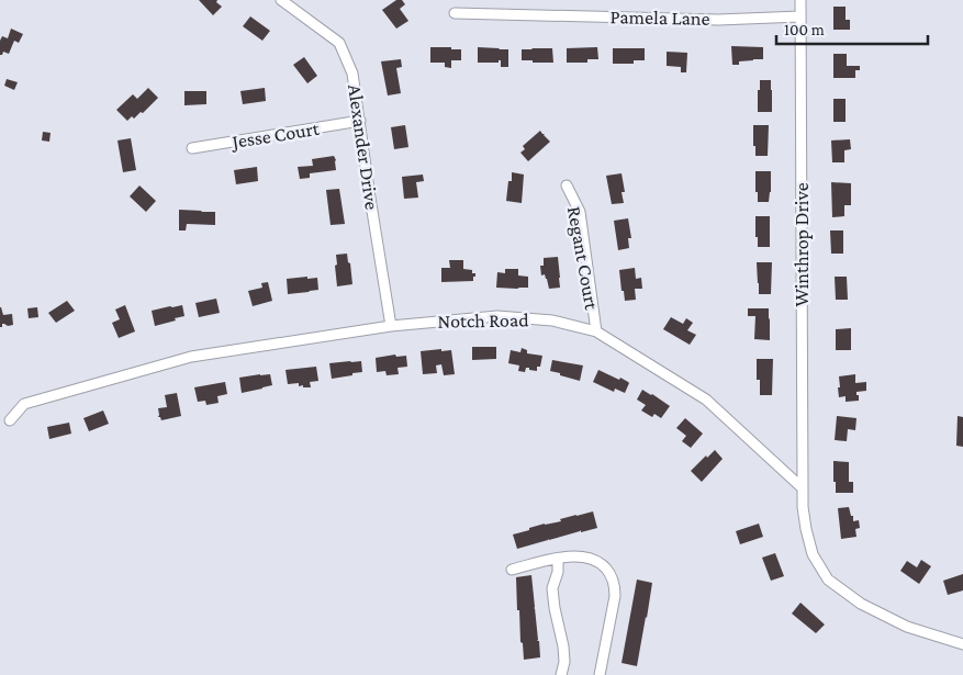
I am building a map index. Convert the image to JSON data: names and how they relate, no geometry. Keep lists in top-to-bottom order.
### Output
{
  "streets": {
    "street": [
      "Pamela Lane",
      "Jesse Court",
      "Alexander Drive",
      "Winthrop Drive",
      "Regant Court",
      "Notch Road"
    ]
  },
  "crossings": [
    ["Pamela Lane", "Winthrop Drive"],
    ["Jesse Court", "Alexander Drive"],
    ["Alexander Drive", "Notch Road"],
    ["Winthrop Drive", "Notch Road"],
    ["Regant Court", "Notch Road"]
  ],
  "scale_bar": "100 m"
}
